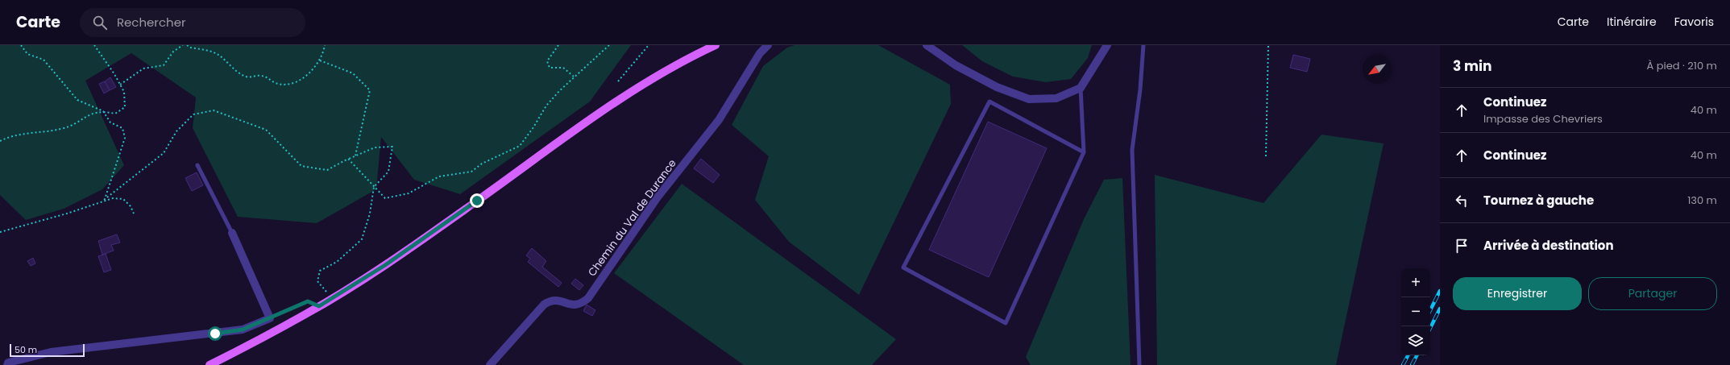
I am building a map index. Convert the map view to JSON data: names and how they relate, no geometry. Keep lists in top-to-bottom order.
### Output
{
  "streets": {
    "street": ["Chemin du Val de Durance"]
  },
  "scale_bar": "50 m",
  "north": "bottom left",
  "page": {
    "header": "Carte",
    "search": "Rechercher",
    "nav": ["Carte", "Itinéraire", "Favoris"],
    "heading": ["3 min", "À pied · 210 m"],
    "list": [
      ["Continuez", "Impasse des Chevriers", "40 m"],
      ["Continuez", "40 m"],
      ["Tournez à gauche", "130 m"],
      "Arrivée à destination"
    ],
    "buttons": ["Enregistrer", "Partager"],
    "map_buttons": ["+", "−"],
    "scale": "50 m"
  }
}
